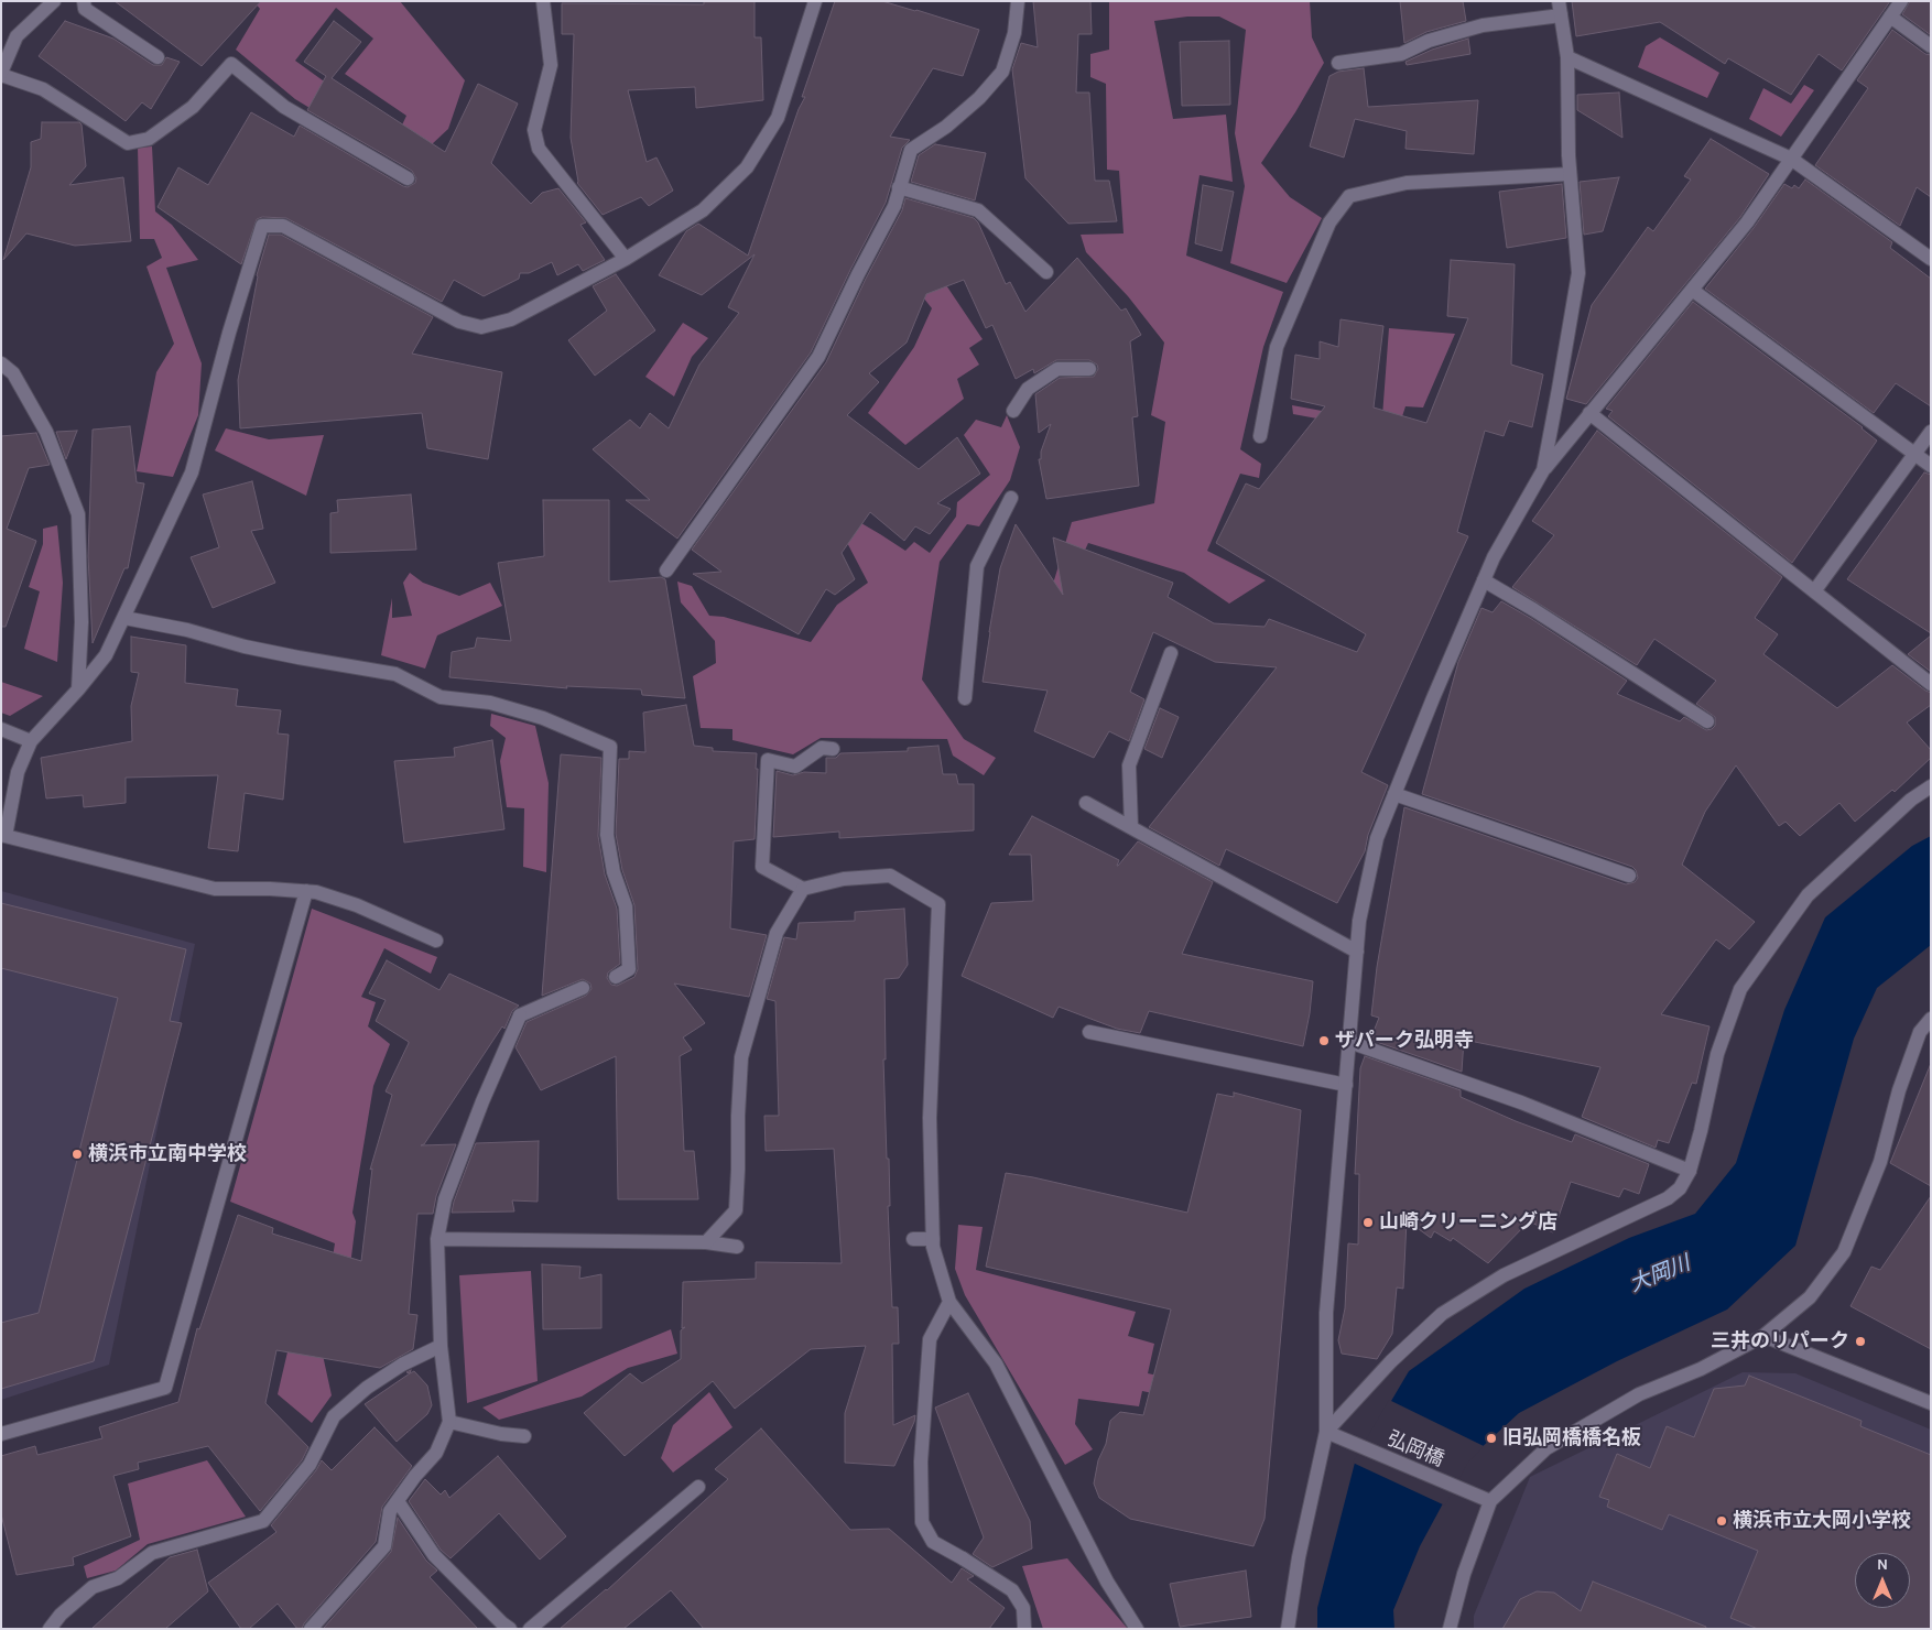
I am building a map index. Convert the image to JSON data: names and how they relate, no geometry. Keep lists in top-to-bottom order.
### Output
{
  "streets": {
    "street": ["弘岡橋"]
  },
  "water": ["大岡川"],
  "places": [
    "ザパーク弘明寺",
    "横浜市立南中学校",
    "山崎クリーニング店",
    "三井のリパーク",
    "旧弘岡橋橋名板",
    "横浜市立大岡小学校"
  ],
  "north": "top"
}
